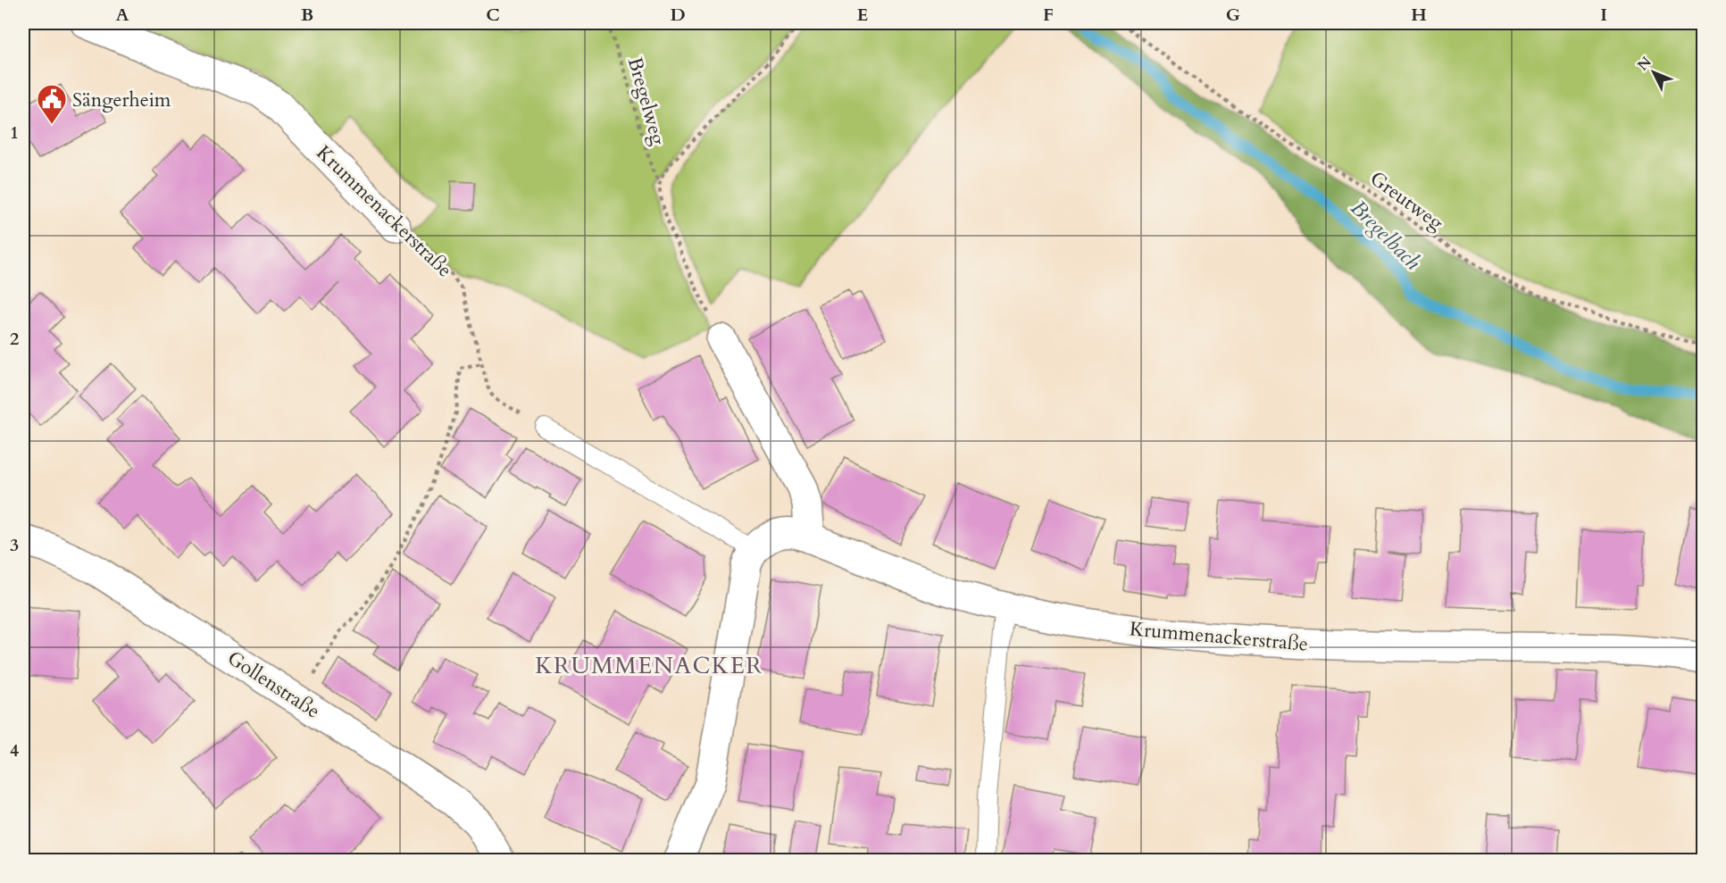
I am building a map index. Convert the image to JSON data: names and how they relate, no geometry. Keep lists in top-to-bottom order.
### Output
{
  "streets": {
    "street": ["Krummenackerstraße", "Gollenstraße"],
    "path": ["Bregelweg", "Greutweg"]
  },
  "districts": ["KRUMMENACKER"],
  "water": ["Bregelbach"],
  "places": {
    "public building": ["Sängerheim"]
  },
  "north": "top left",
  "grid": {
    "columns": [
      "A",
      "B",
      "C",
      "D",
      "E",
      "F",
      "G",
      "H",
      "I"
    ],
    "rows": [
      "1",
      "2",
      "3",
      "4"
    ]
  }
}
